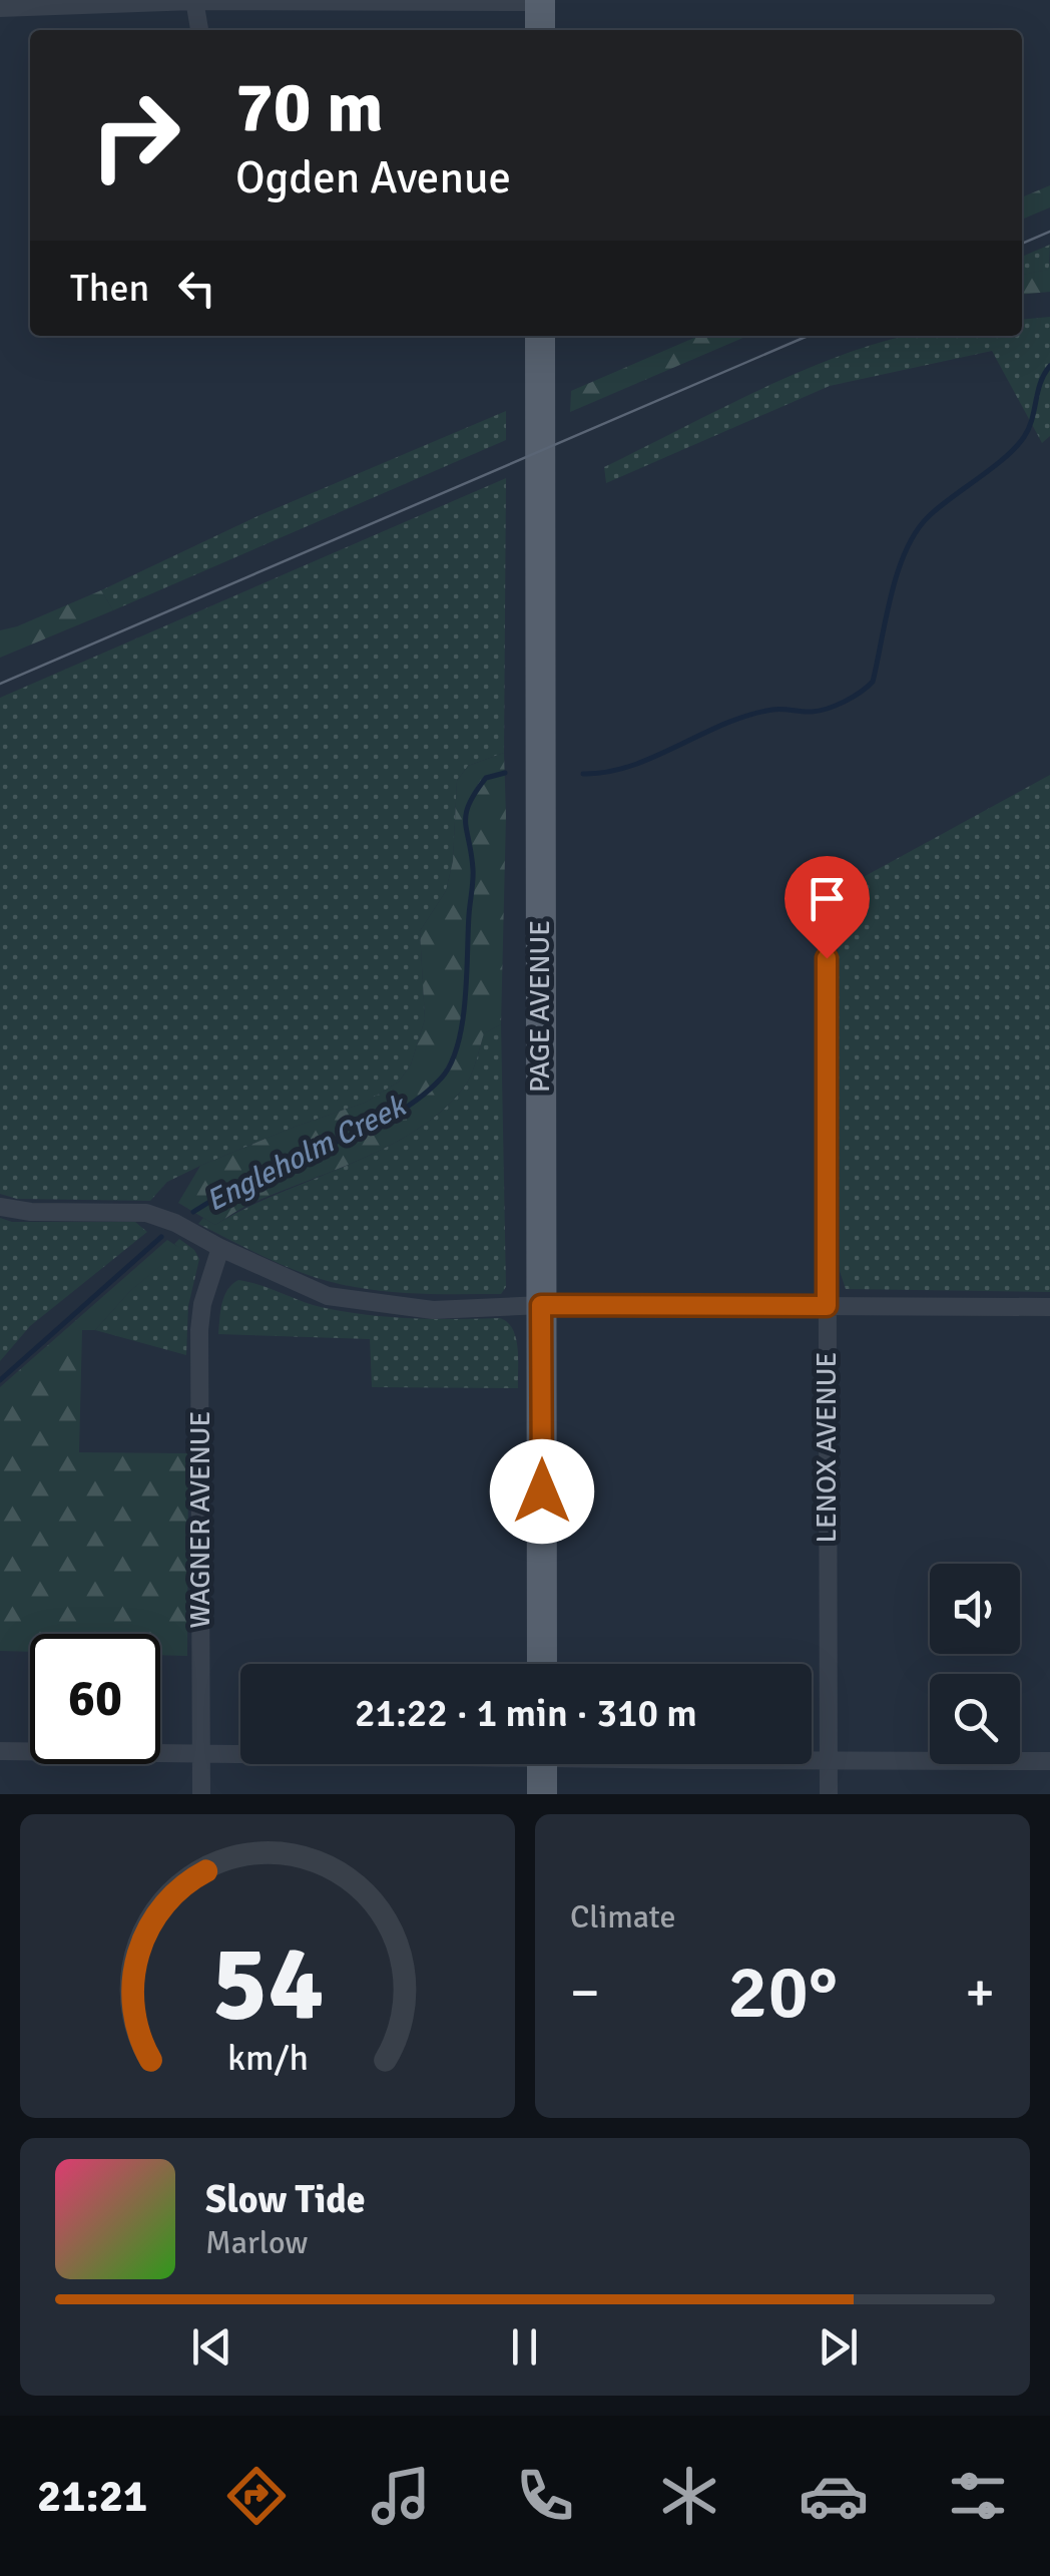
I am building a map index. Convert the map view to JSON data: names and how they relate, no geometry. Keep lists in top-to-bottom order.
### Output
{
  "streets": {
    "main road": ["PAGE AVENUE"],
    "street": ["LENOX AVENUE", "WAGNER AVENUE"]
  },
  "water": ["Engleholm Creek"],
  "page": {
    "turn": ["70 m", "Ogden Avenue"],
    "then": "Then",
    "limit": "60",
    "trip": "21:22 · 1 min · 310 m",
    "tile": "Climate",
    "heat": ["−", "20°", "+"],
    "song": ["Slow Tide", "Marlow"],
    "tabs": "21:21",
    "gauge": ["54", "km/h"]
  }
}
